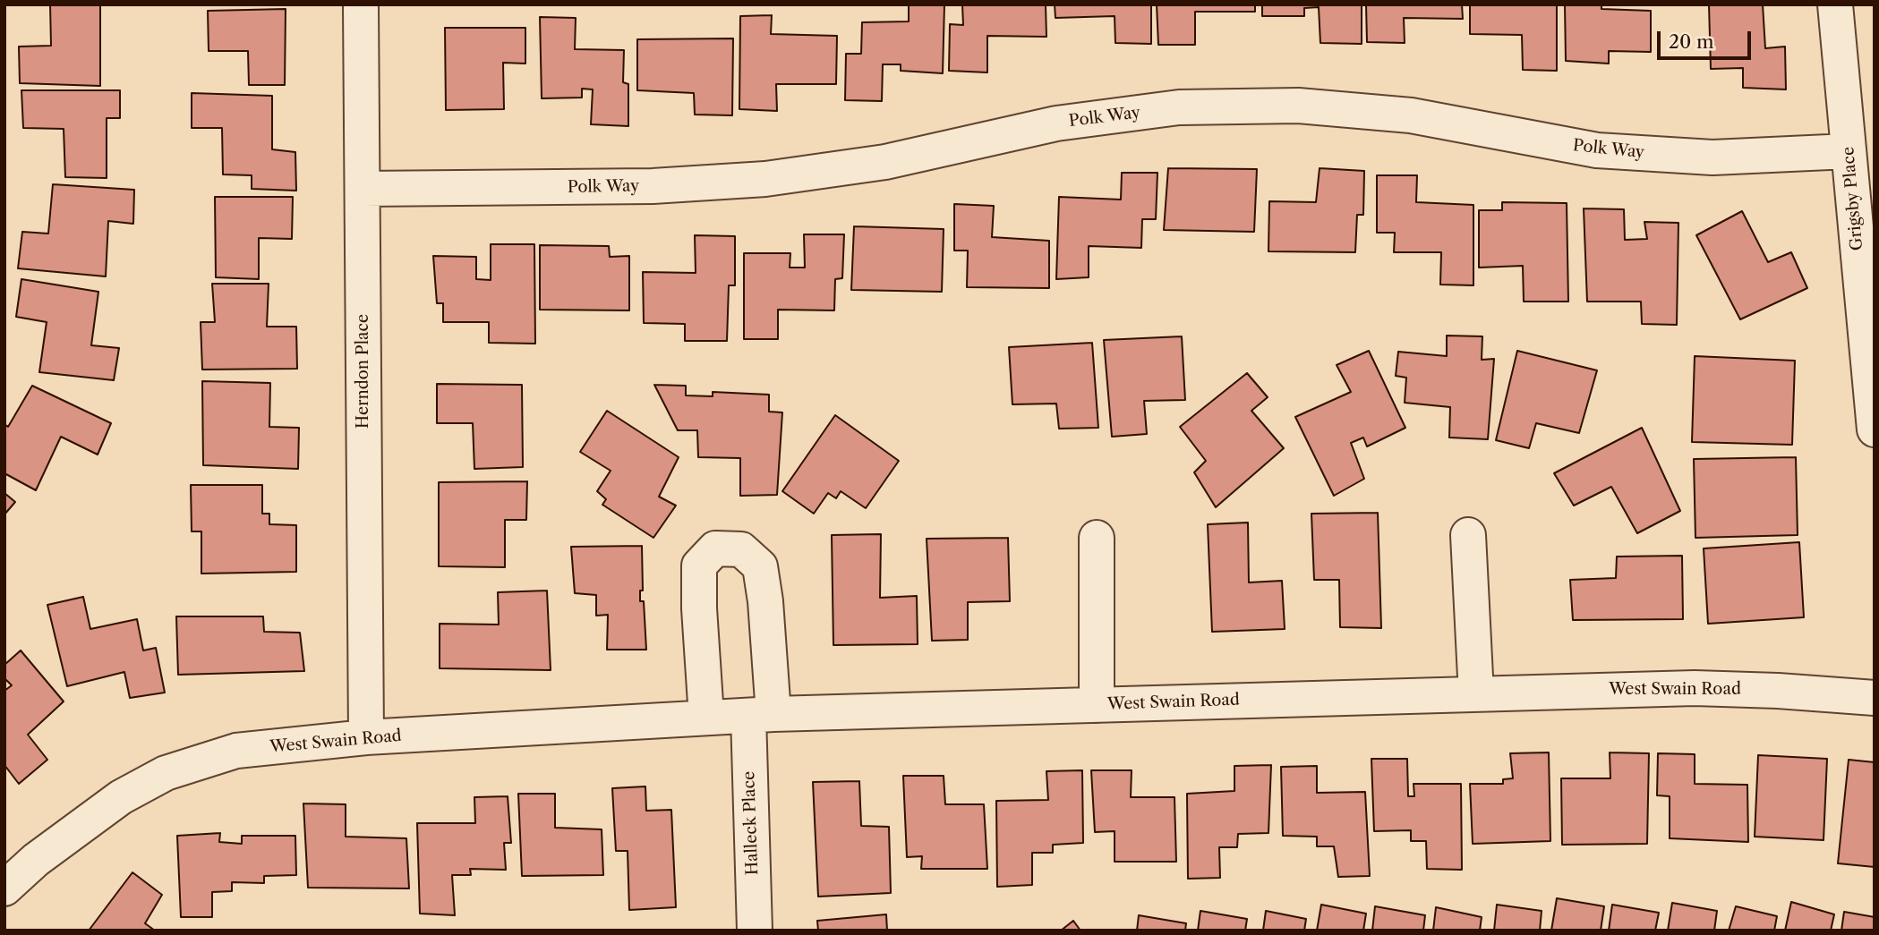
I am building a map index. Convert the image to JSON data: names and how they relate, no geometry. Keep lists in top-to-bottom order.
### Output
{
  "streets": {
    "street": [
      "Polk Way",
      "Grigsby Place",
      "Herndon Place",
      "West Swain Road",
      "Halleck Place"
    ]
  },
  "crossings": [
    ["Polk Way", "Grigsby Place"],
    ["Polk Way", "Herndon Place"],
    ["Herndon Place", "West Swain Road"],
    ["West Swain Road", "Halleck Place"]
  ],
  "scale_bar": "20 m"
}
